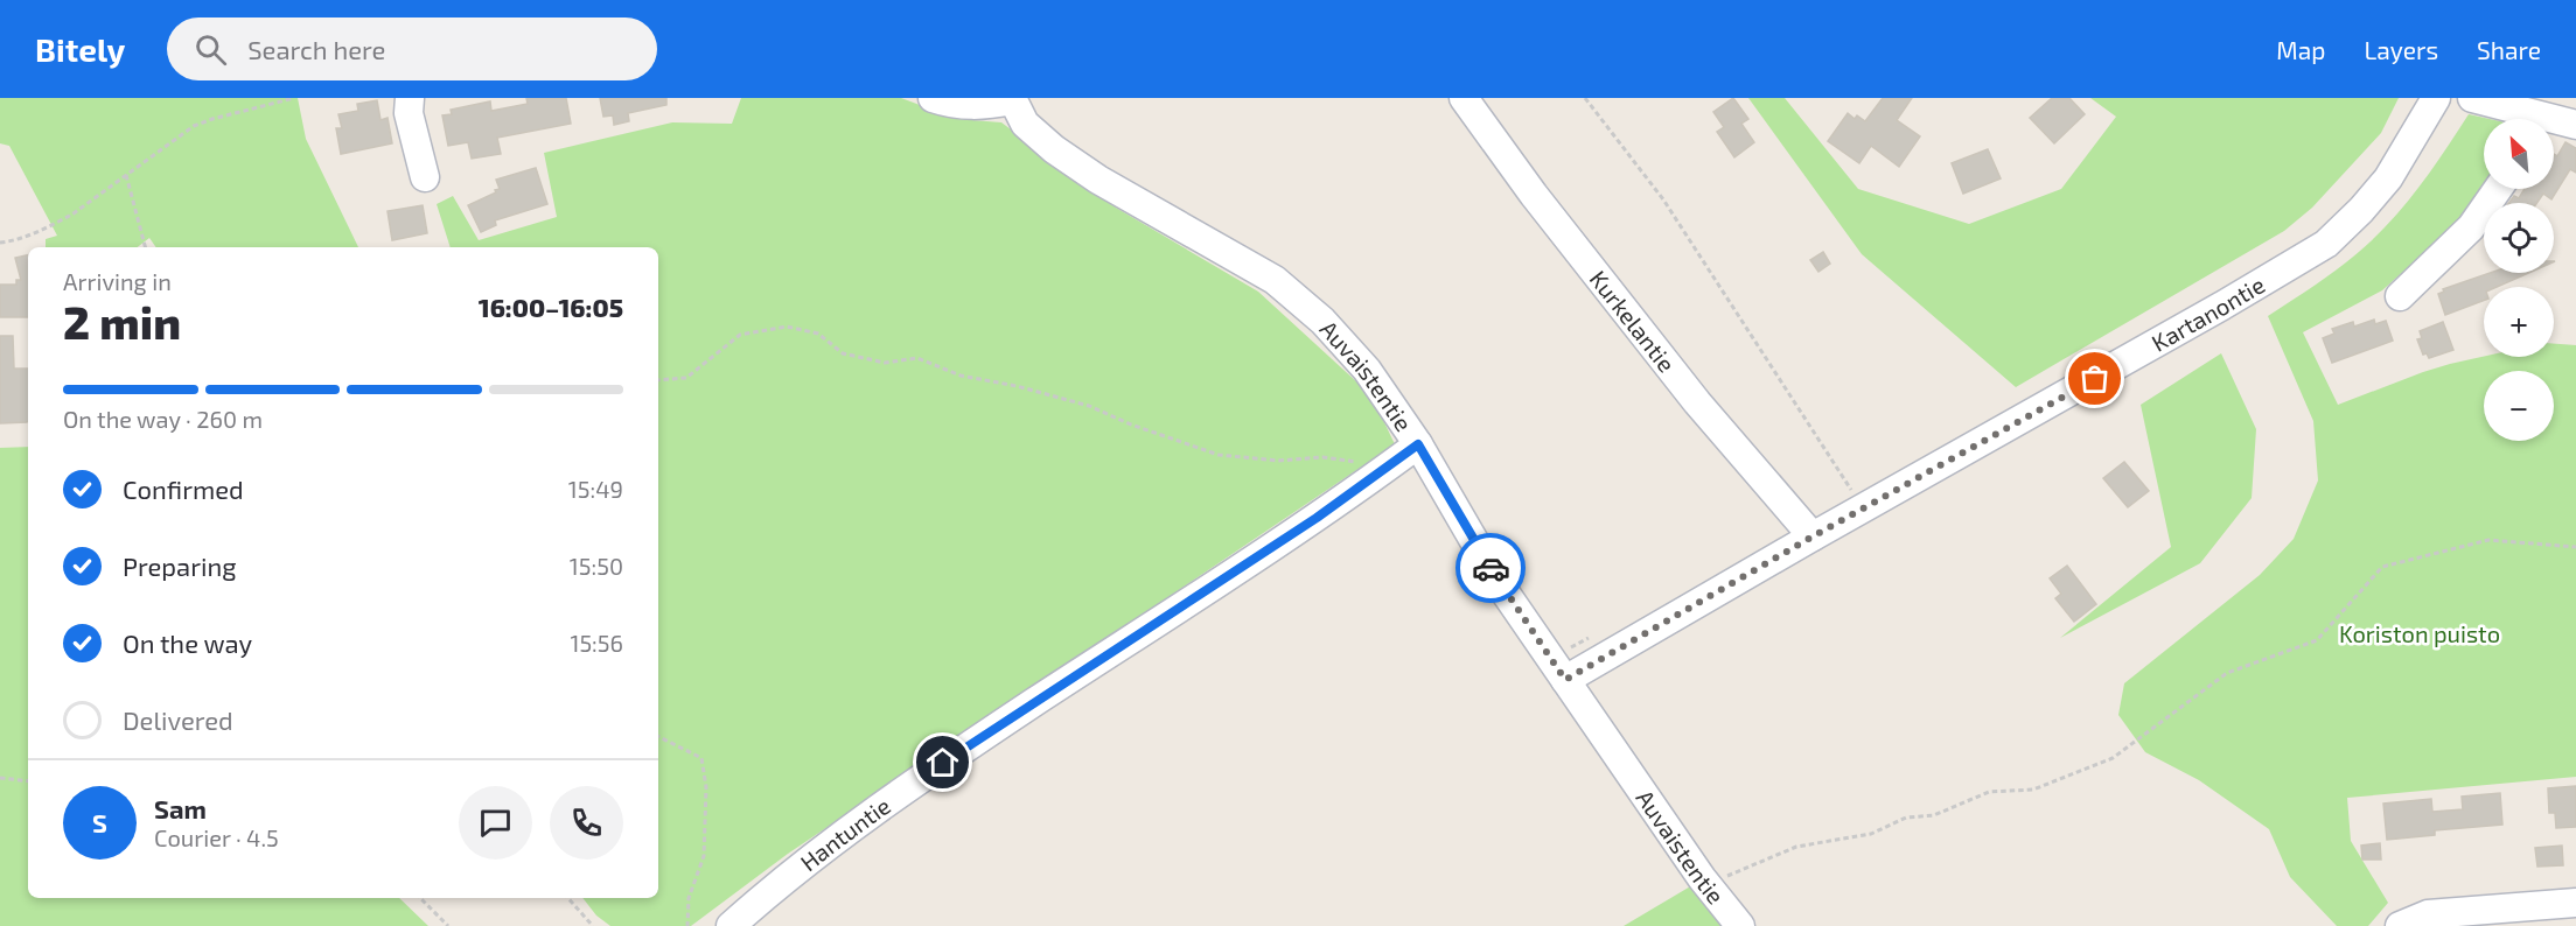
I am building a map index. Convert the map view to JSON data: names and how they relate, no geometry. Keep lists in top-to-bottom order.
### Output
{
  "streets": {
    "street": [
      "Kartanontie",
      "Kurkelantie",
      "Auvaistentie",
      "Hantuntie"
    ]
  },
  "crossings": [
    ["Kartanontie", "Kurkelantie"],
    ["Kartanontie", "Auvaistentie"],
    ["Auvaistentie", "Hantuntie"]
  ],
  "parks": ["Koriston puisto"],
  "north": "top left",
  "page": {
    "header": "Bitely",
    "search": "Search here",
    "nav": ["Map", "Layers", "Share"],
    "map_buttons": ["+", "−"],
    "heading": ["2 min", "Arriving in", "16:00–16:05"],
    "panel": ["Sam", "Courier · 4.5"],
    "bar": "On the way · 260 m",
    "list": [
      ["Confirmed", "15:49"],
      ["Preparing", "15:50"],
      ["On the way", "15:56"],
      "Delivered"
    ],
    "round": "S"
  }
}
